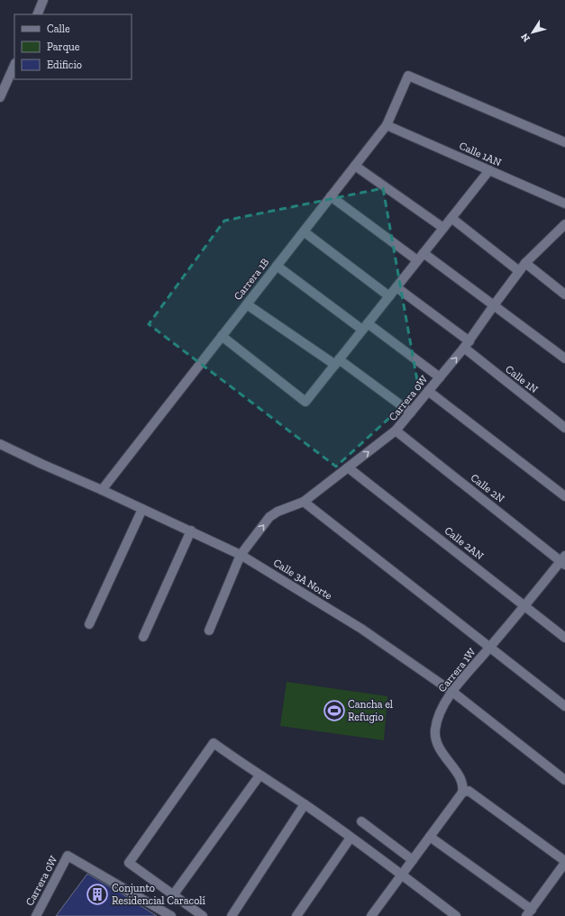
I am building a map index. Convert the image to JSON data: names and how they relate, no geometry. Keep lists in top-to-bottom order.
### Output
{
  "streets": {
    "street": [
      "Calle 1AN",
      "Carrera 1B",
      "Calle 1N",
      "Carrera 0W",
      "Calle 2N",
      "Calle 2AN",
      "Calle 3A Norte",
      "Carrera 1W"
    ]
  },
  "crossings": [
    ["Calle 1AN", "Carrera 1B"],
    ["Carrera 1B", "Calle 3A Norte"],
    ["Calle 1N", "Carrera 0W"],
    ["Carrera 0W", "Calle 2N"],
    ["Carrera 0W", "Calle 2AN"],
    ["Carrera 0W", "Calle 3A Norte"],
    ["Calle 2N", "Carrera 1W"],
    ["Calle 2AN", "Carrera 1W"],
    ["Calle 3A Norte", "Carrera 1W"]
  ],
  "places": {
    "sports": ["Cancha el Refugio"],
    "building": ["Conjunto Residencial Caracolí"]
  },
  "legend": ["Calle", "Parque", "Edificio"],
  "north": "bottom left"
}
